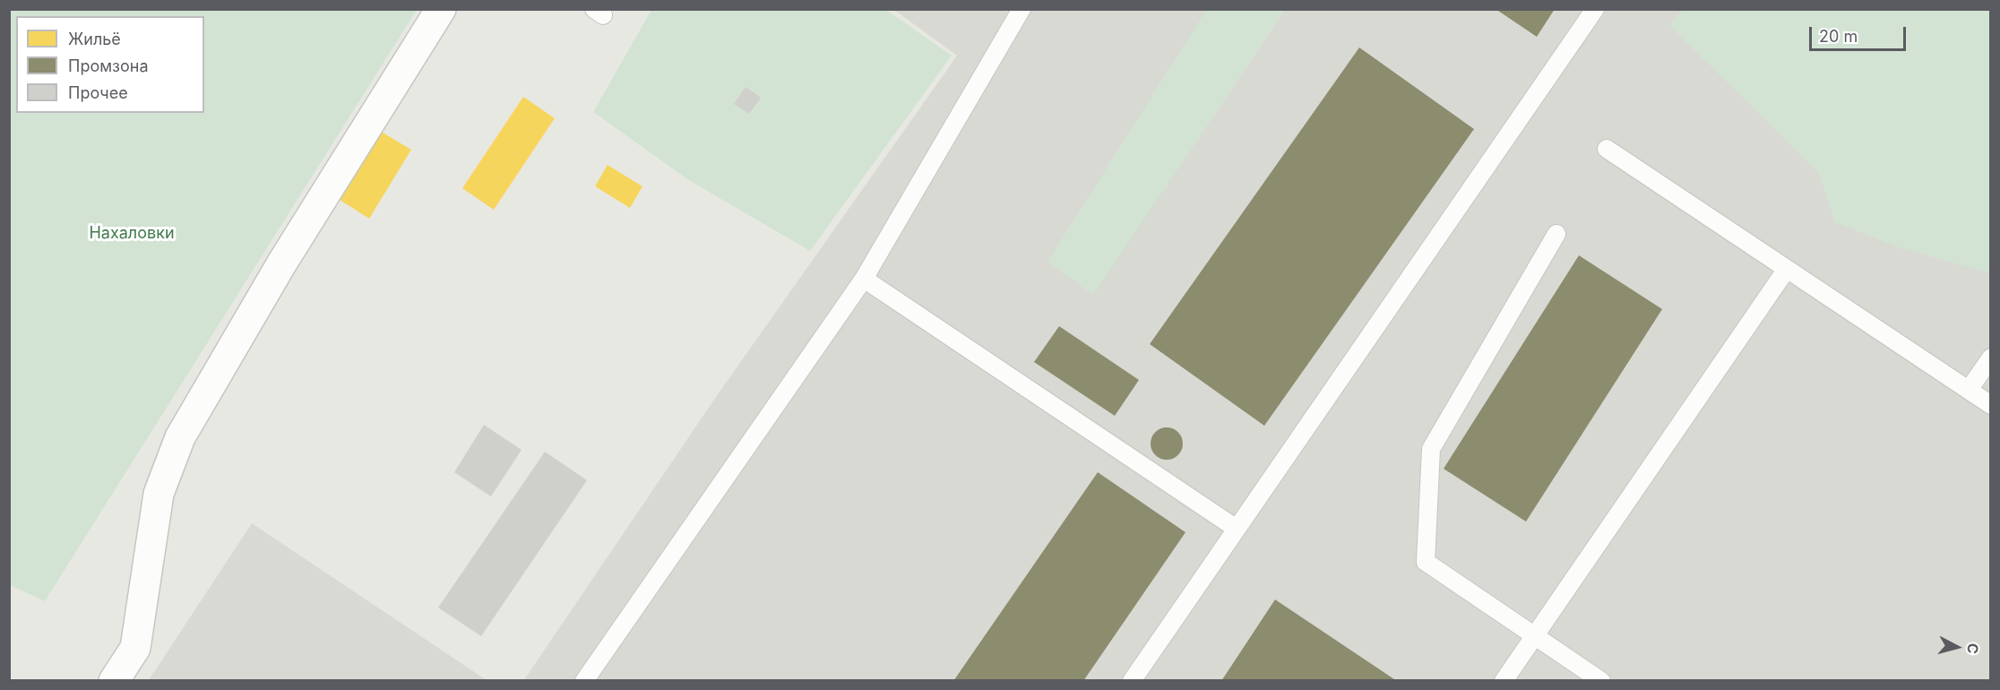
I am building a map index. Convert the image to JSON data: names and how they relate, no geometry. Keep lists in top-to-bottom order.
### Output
{
  "parks": ["Нахаловки"],
  "legend": ["Жильё", "Промзона", "Прочее"],
  "scale_bar": "20 m",
  "north": "right"
}
